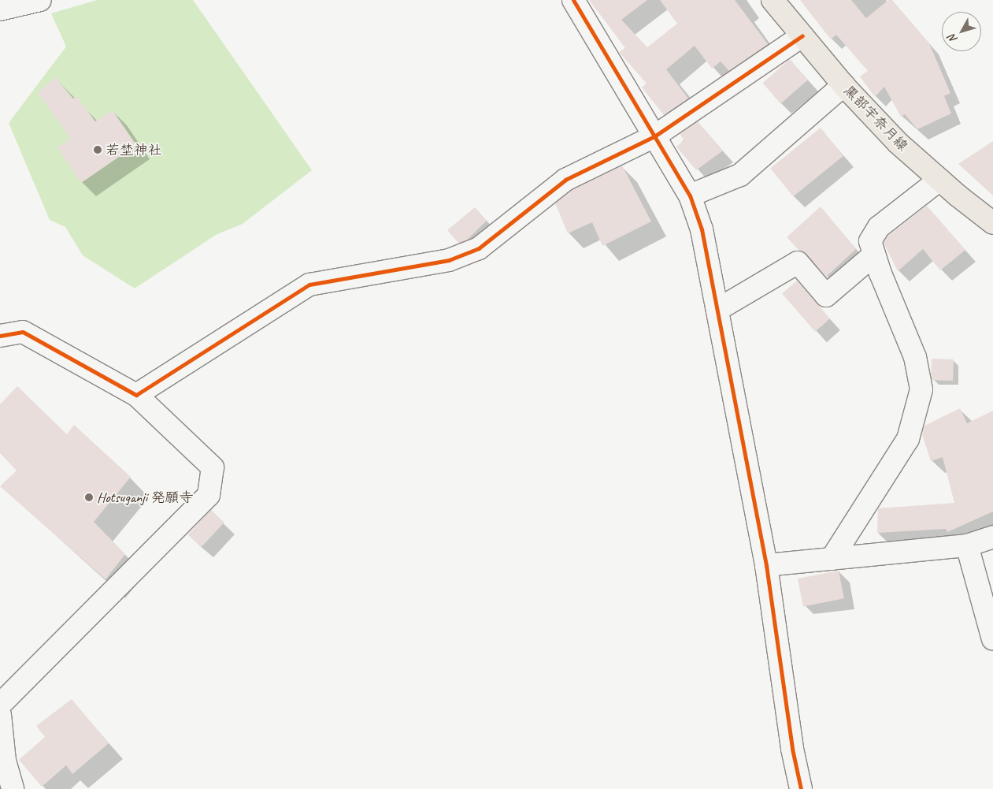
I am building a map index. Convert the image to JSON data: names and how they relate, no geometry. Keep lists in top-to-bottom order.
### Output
{
  "streets": {
    "main road": ["黒部宇奈月線"]
  },
  "places": ["若埜神社", "Hotsuganji 発願寺"],
  "north": "bottom left"
}
